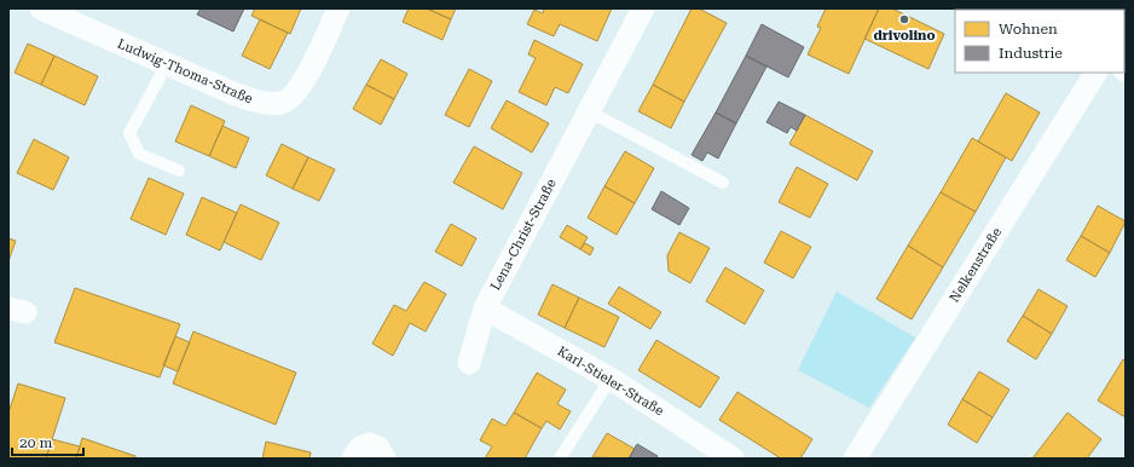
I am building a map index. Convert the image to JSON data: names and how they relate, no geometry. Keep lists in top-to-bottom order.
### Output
{
  "streets": {
    "street": [
      "Ludwig-Thoma-Straße",
      "Lena-Christ-Straße",
      "Nelkenstraße",
      "Karl-Stieler-Straße"
    ]
  },
  "crossings": [
    ["Lena-Christ-Straße", "Karl-Stieler-Straße"]
  ],
  "places": ["drivolino"],
  "legend": ["Wohnen", "Industrie"],
  "scale_bar": "20 m"
}
